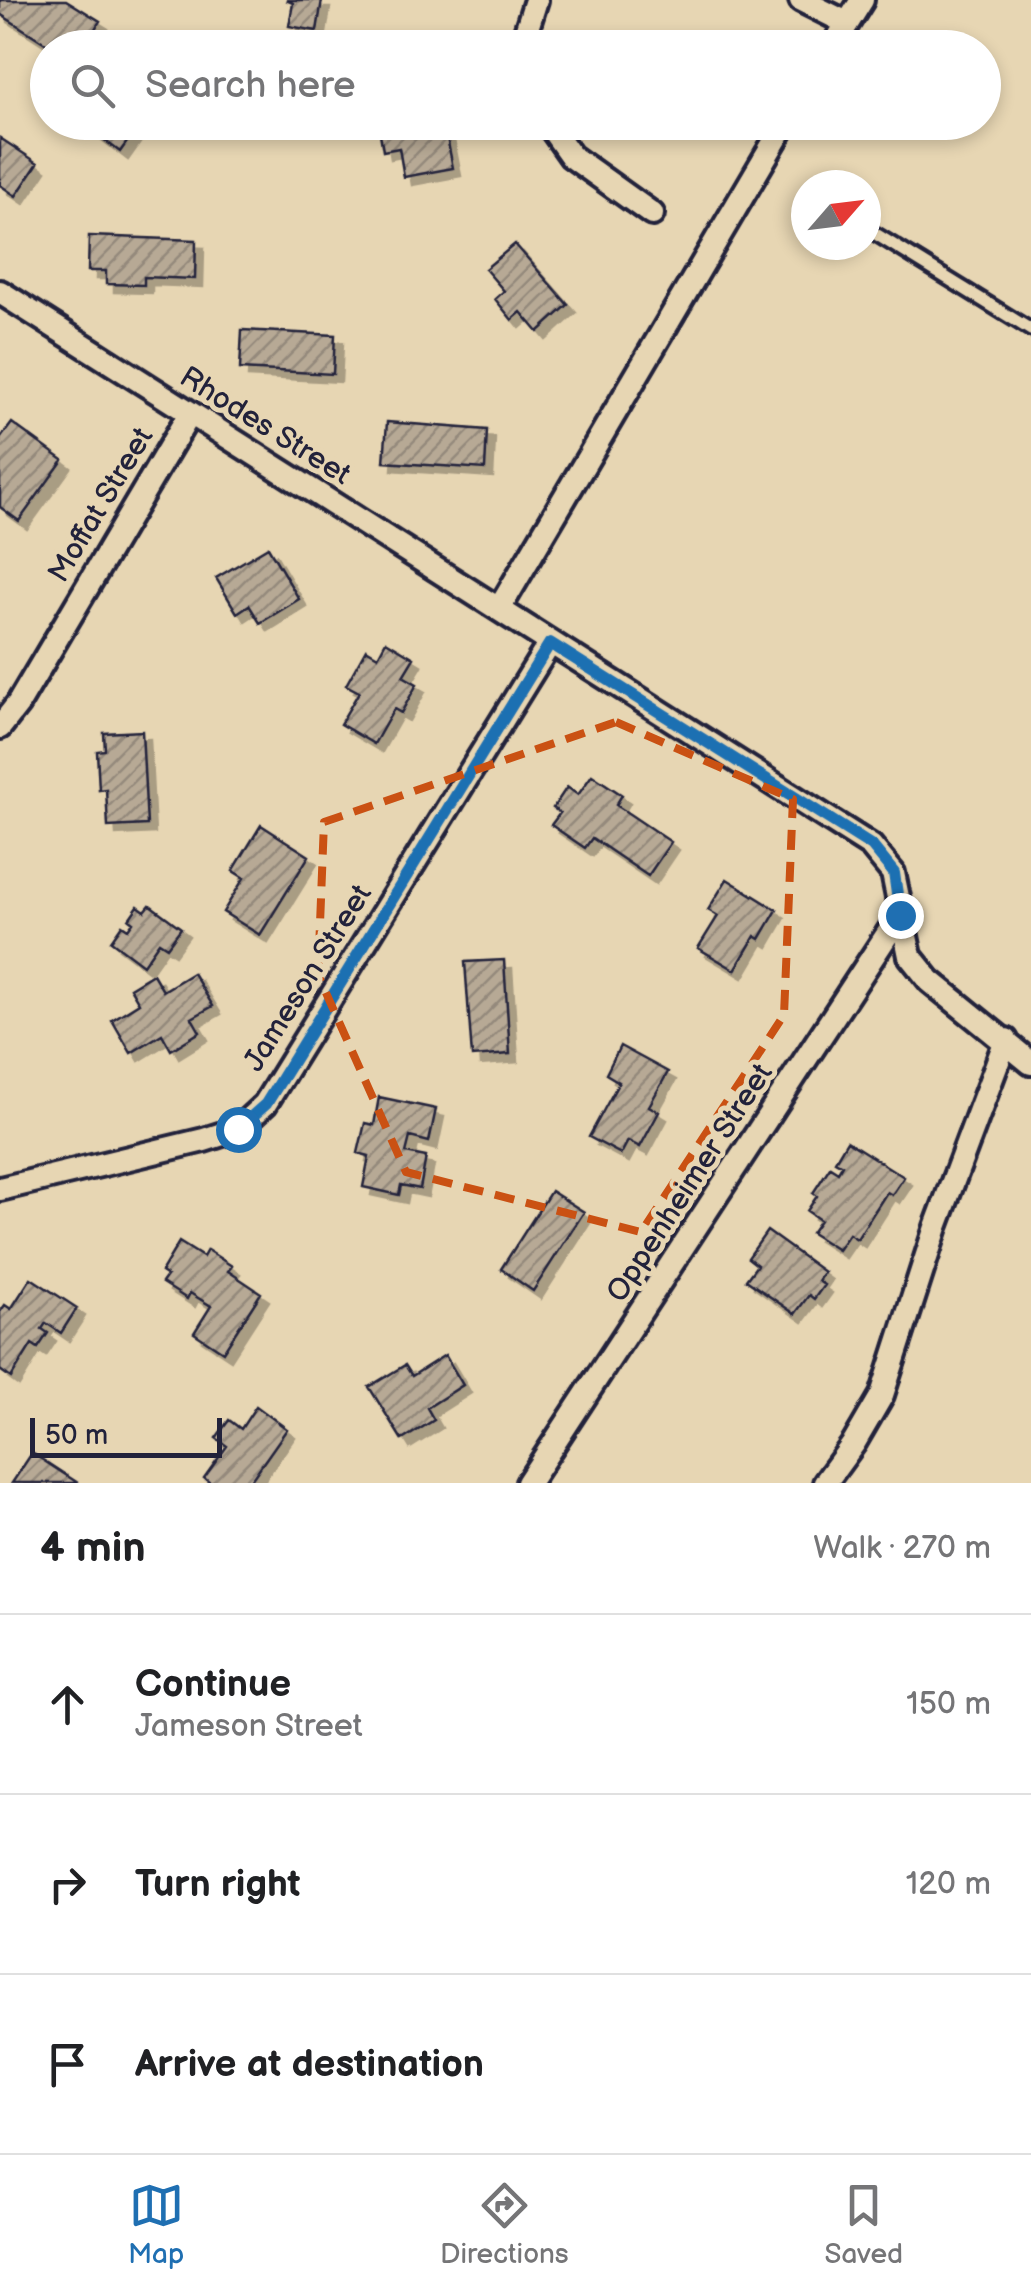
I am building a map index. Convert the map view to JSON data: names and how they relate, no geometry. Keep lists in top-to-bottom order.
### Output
{
  "streets": {
    "street": [
      "Rhodes Street",
      "Moffat Street",
      "Jameson Street",
      "Oppenheimer Street"
    ]
  },
  "crossings": [
    ["Rhodes Street", "Moffat Street"],
    ["Rhodes Street", "Jameson Street"],
    ["Rhodes Street", "Oppenheimer Street"]
  ],
  "scale_bar": "50 m",
  "north": "top right",
  "page": {
    "search": "Search here",
    "scale": "50 m",
    "heading": ["4 min", "Walk · 270 m"],
    "list": [
      ["Continue", "Jameson Street", "150 m"],
      ["Turn right", "120 m"],
      "Arrive at destination"
    ],
    "nav": ["Map", "Directions", "Saved"]
  }
}
